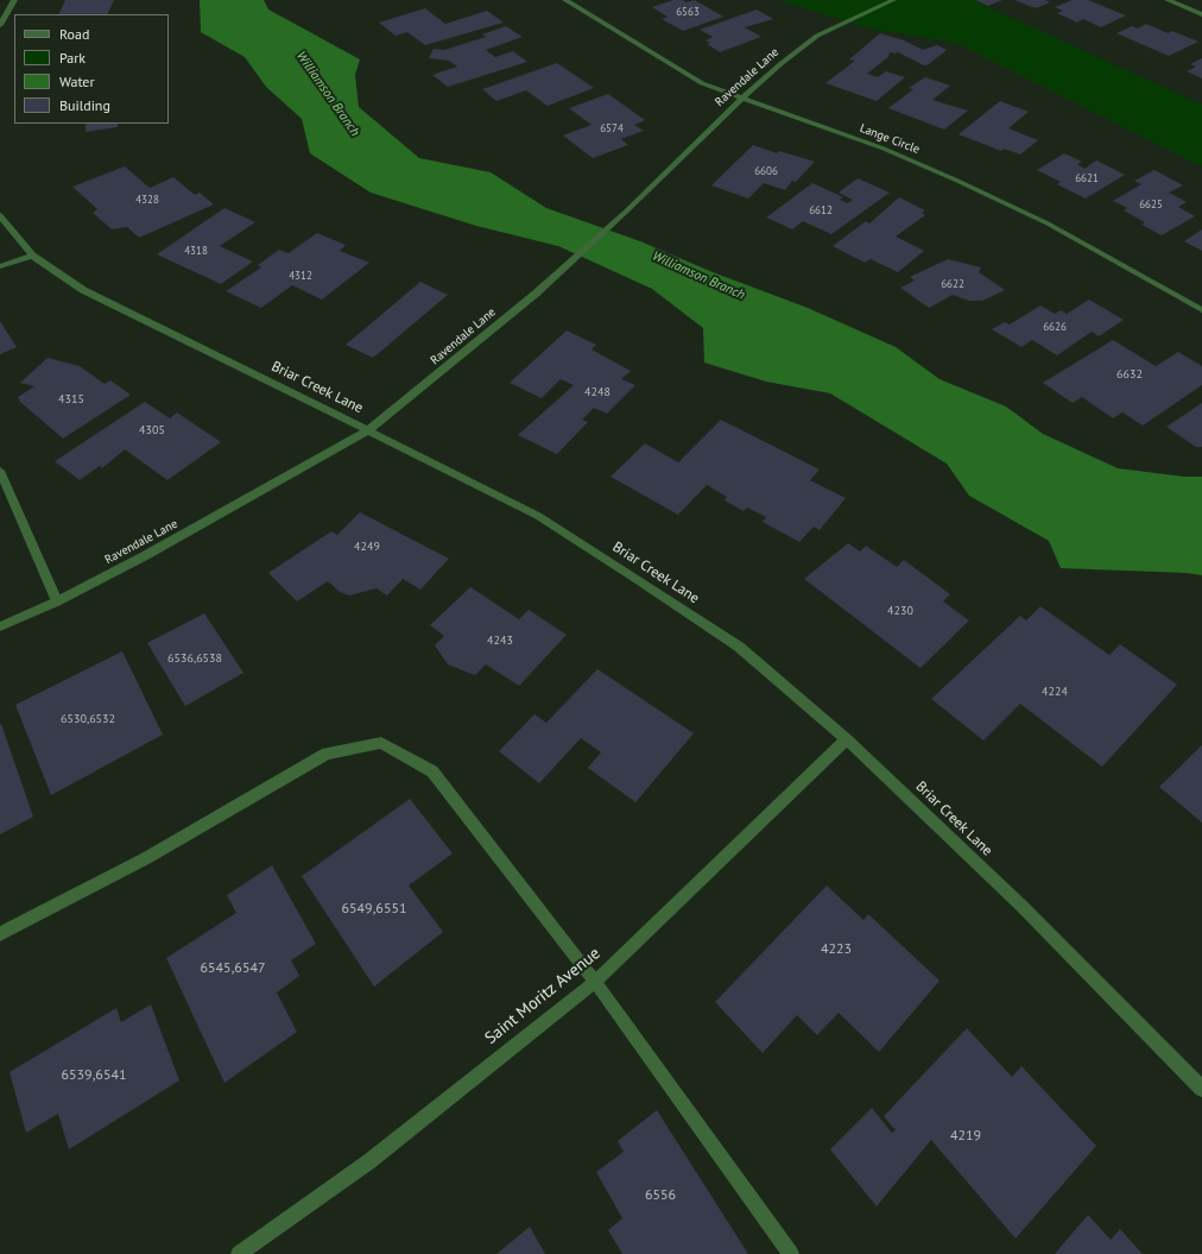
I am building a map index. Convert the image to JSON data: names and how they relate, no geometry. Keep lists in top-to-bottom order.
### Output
{
  "streets": {
    "street": [
      "Ravendale Lane",
      "Lange Circle",
      "Briar Creek Lane",
      "Saint Moritz Avenue"
    ]
  },
  "crossings": [
    ["Ravendale Lane", "Lange Circle"],
    ["Ravendale Lane", "Briar Creek Lane"],
    ["Briar Creek Lane", "Saint Moritz Avenue"]
  ],
  "water": ["Williamson Branch"],
  "house_numbers": [
    "6563",
    "6574",
    "6606",
    "6621",
    "4328",
    "6625",
    "6612",
    "4318",
    "4312",
    "6622",
    "6626",
    "6632",
    "4248",
    "4315",
    "4305",
    "4249",
    "4230",
    "4243",
    "6536,6538",
    "4224",
    "6530,6532",
    "6549,6551",
    "4223",
    "6545,6547",
    "6539,6541",
    "4219",
    "6556"
  ],
  "legend": [
    "Road",
    "Park",
    "Water",
    "Building"
  ]
}
